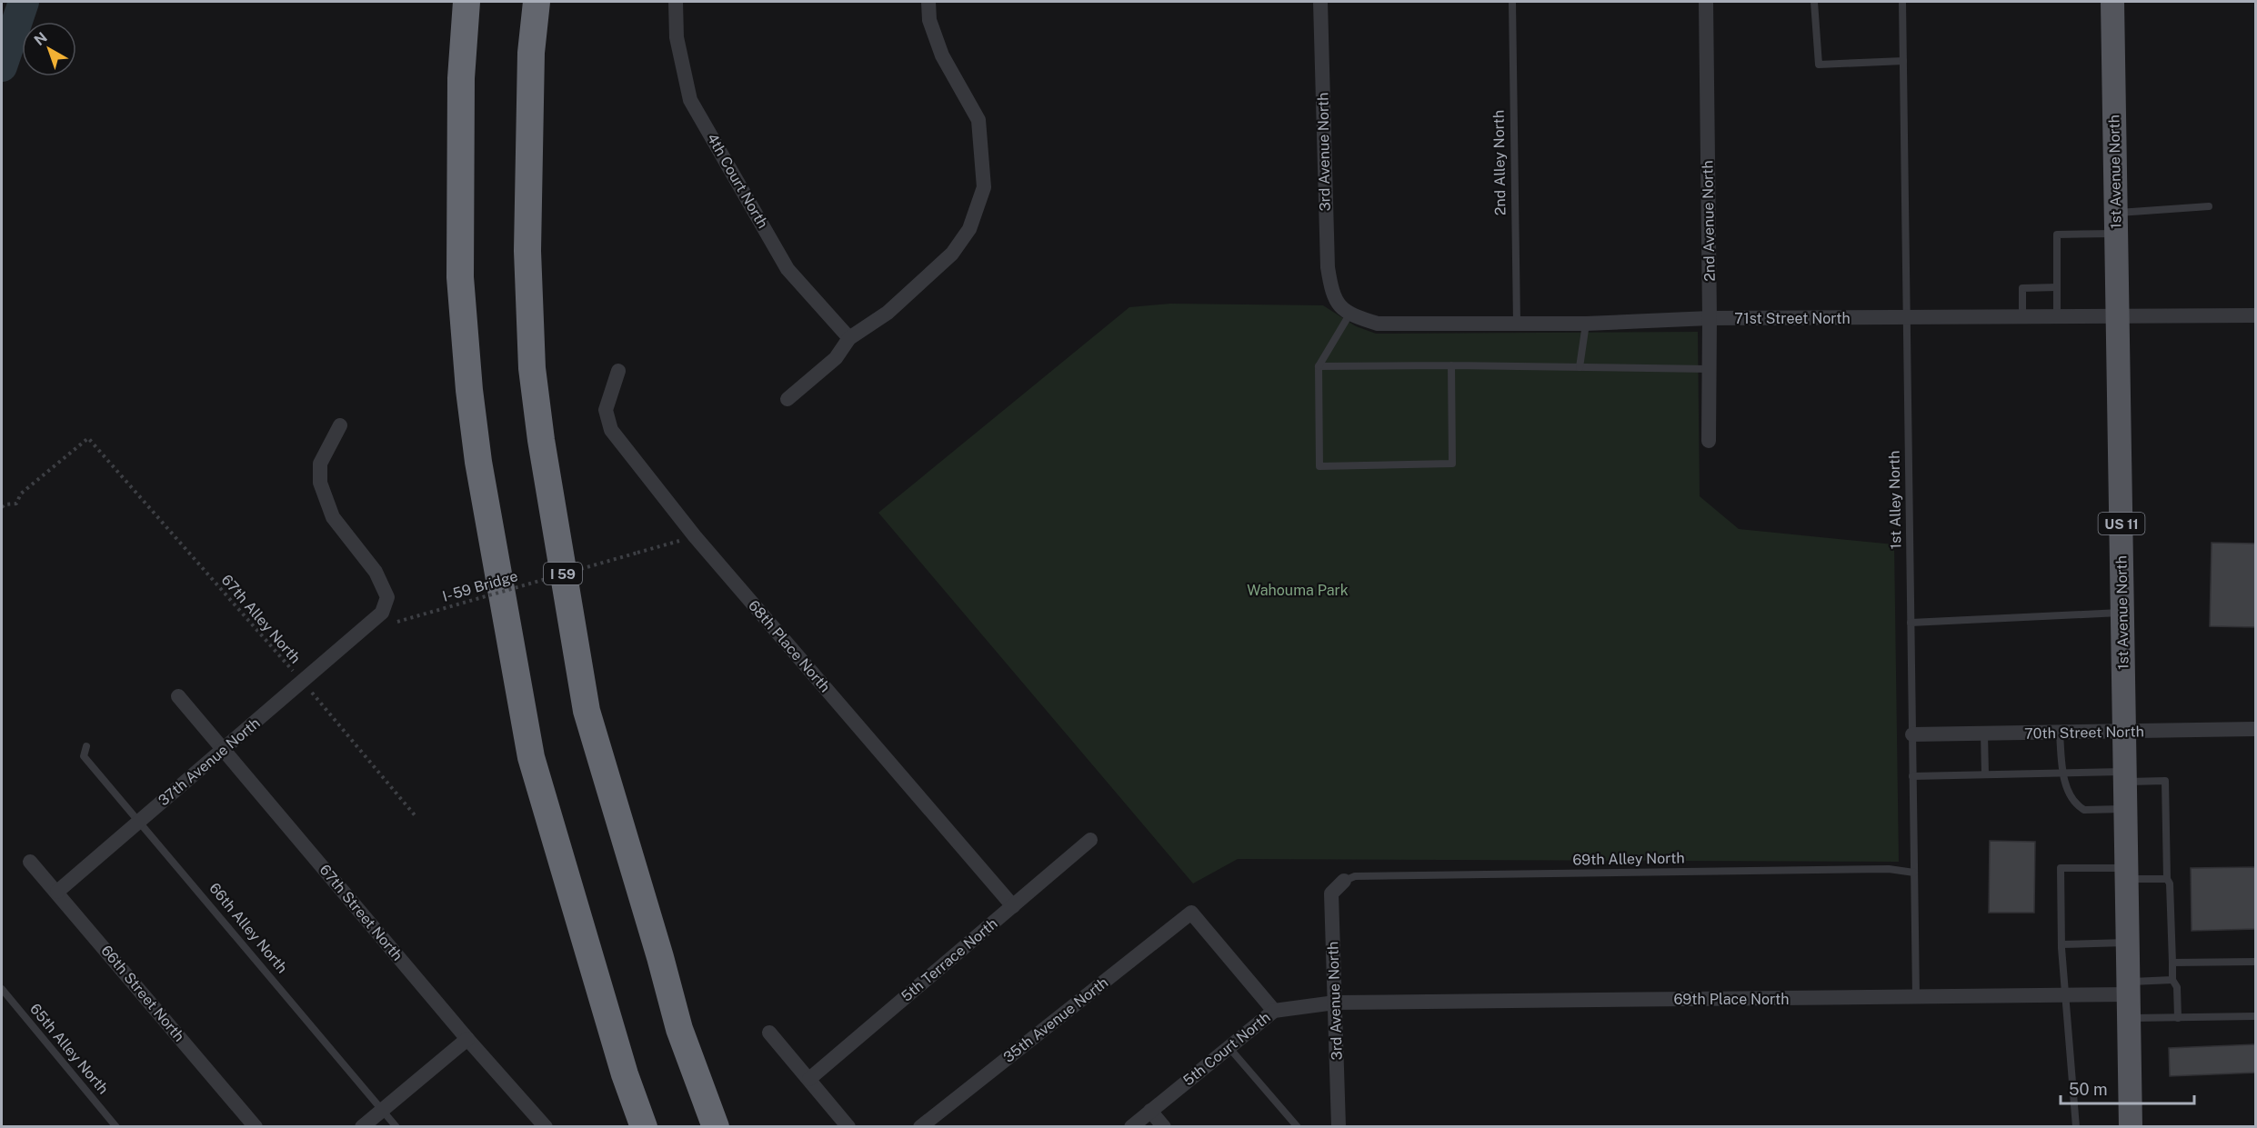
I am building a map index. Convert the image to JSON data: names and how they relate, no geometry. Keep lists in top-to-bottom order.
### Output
{
  "streets": {
    "highway": ["I 59"],
    "main road": ["1st Avenue North", "US 11"],
    "street": [
      "3rd Avenue North",
      "4th Court North",
      "2nd Avenue North",
      "71st Street North",
      "68th Place North",
      "70th Street North",
      "37th Avenue North",
      "67th Street North",
      "5th Terrace North",
      "66th Street North",
      "69th Place North",
      "35th Avenue North",
      "5th Court North"
    ],
    "lane": [
      "2nd Alley North",
      "1st Alley North",
      "69th Alley North",
      "66th Alley North",
      "65th Alley North"
    ],
    "path": ["I- 59 Bridge", "67th Alley North"]
  },
  "crossings": [
    ["3rd Avenue North", "71st Street North"],
    ["3rd Avenue North", "69th Alley North"],
    ["3rd Avenue North", "69th Place North"],
    ["3rd Avenue North", "5th Court North"],
    ["2nd Alley North", "71st Street North"],
    ["1st Avenue North", "71st Street North"],
    ["1st Avenue North", "70th Street North"],
    ["1st Avenue North", "69th Place North"],
    ["2nd Avenue North", "71st Street North"],
    ["71st Street North", "1st Alley North"],
    ["1st Alley North", "70th Street North"],
    ["1st Alley North", "69th Alley North"],
    ["1st Alley North", "69th Place North"],
    ["I- 59 Bridge", "68th Place North"],
    ["67th Alley North", "37th Avenue North"],
    ["68th Place North", "5th Terrace North"],
    ["37th Avenue North", "67th Street North"],
    ["37th Avenue North", "66th Alley North"],
    ["37th Avenue North", "66th Street North"],
    ["69th Place North", "5th Court North"],
    ["35th Avenue North", "5th Court North"]
  ],
  "parks": ["Wahouma Park"],
  "scale_bar": "50 m",
  "north": "top left"
}
